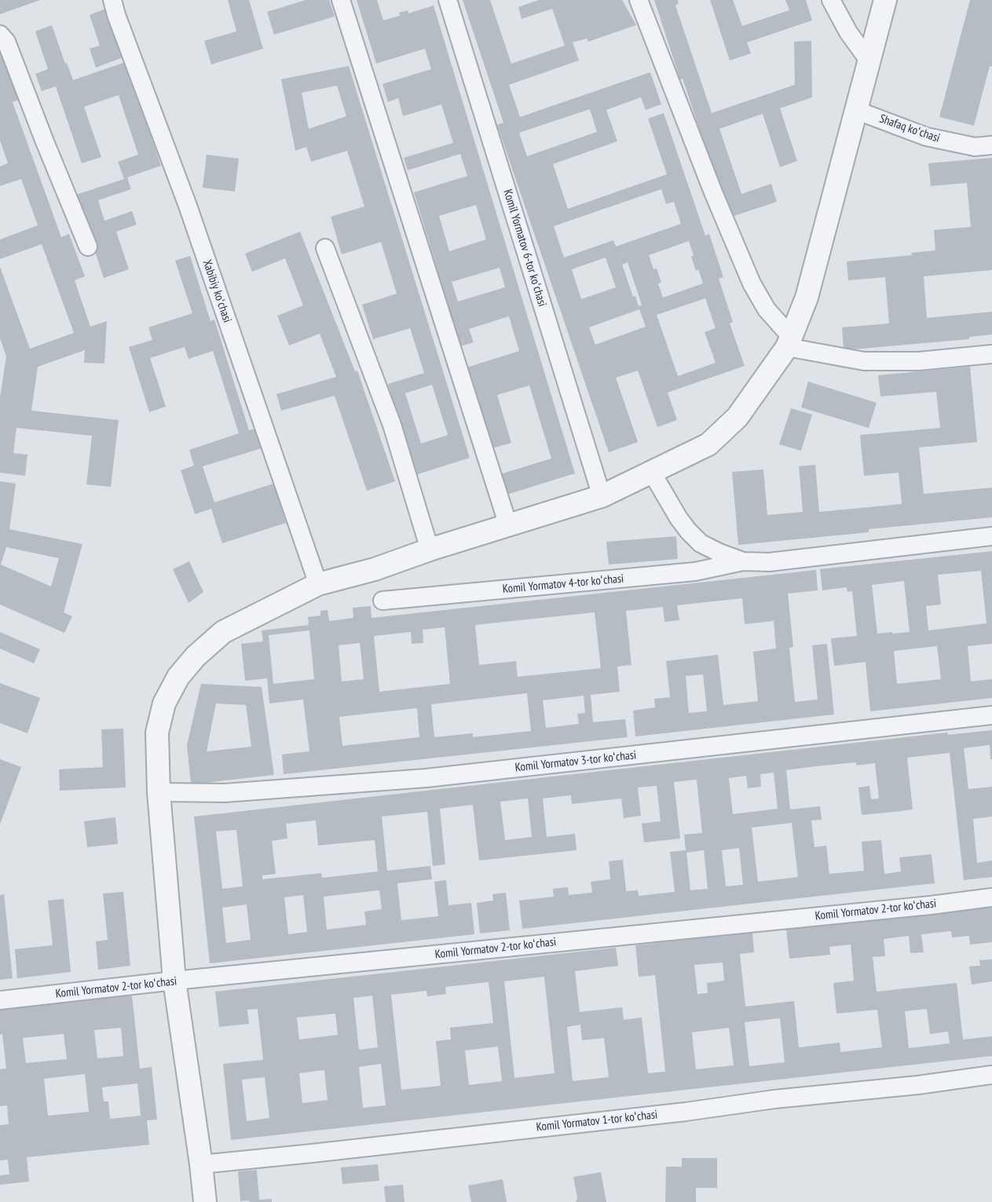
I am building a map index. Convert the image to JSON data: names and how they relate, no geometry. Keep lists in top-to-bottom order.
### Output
{
  "streets": {
    "street": [
      "Shafaq koʻchasi",
      "Komil Yormatov 6-tor koʻchasi",
      "Xabibiy koʻchasi",
      "Komil Yormatov 4-tor koʻchasi",
      "Komil Yormatov 3-tor koʻchasi",
      "Komil Yormatov 2-tor koʻchasi",
      "Komil Yormatov 1-tor koʻchasi"
    ]
  }
}
